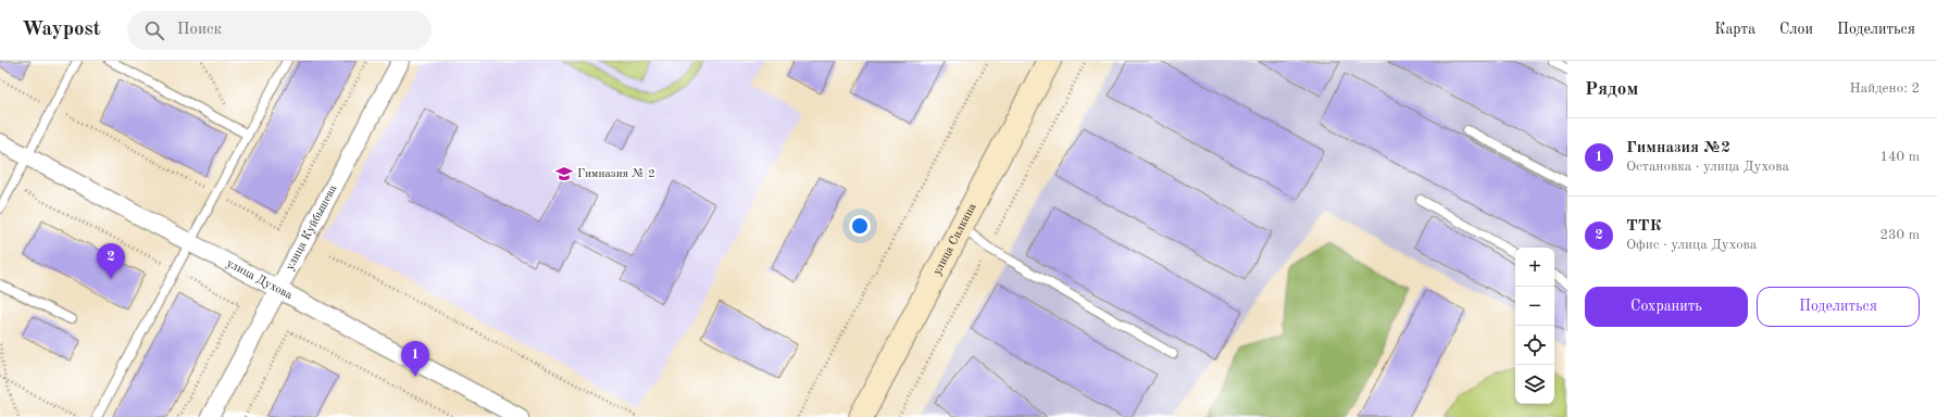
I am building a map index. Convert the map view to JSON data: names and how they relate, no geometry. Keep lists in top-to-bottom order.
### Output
{
  "streets": {
    "main road": ["улица Силкина"],
    "street": ["улица Куйбышева", "улица Духова"]
  },
  "crossings": [
    ["улица Куйбышева", "улица Духова"]
  ],
  "places": {
    "school or university": ["Гимназия № 2"]
  },
  "page": {
    "header": "Waypost",
    "search": "Поиск",
    "nav": ["Карта", "Слои", "Поделиться"],
    "heading": ["Рядом", "Найдено: 2"],
    "list": [
      {
        "mark": "1",
        "name": "Гимназия №2",
        "note": "Остановка · улица Духова",
        "value": "140 m"
      },
      {
        "mark": "2",
        "name": "ТТК",
        "note": "Офис · улица Духова",
        "value": "230 m"
      }
    ],
    "pins": ["2", "1"],
    "map_buttons": ["+", "−"],
    "buttons": ["Сохранить", "Поделиться"]
  }
}
